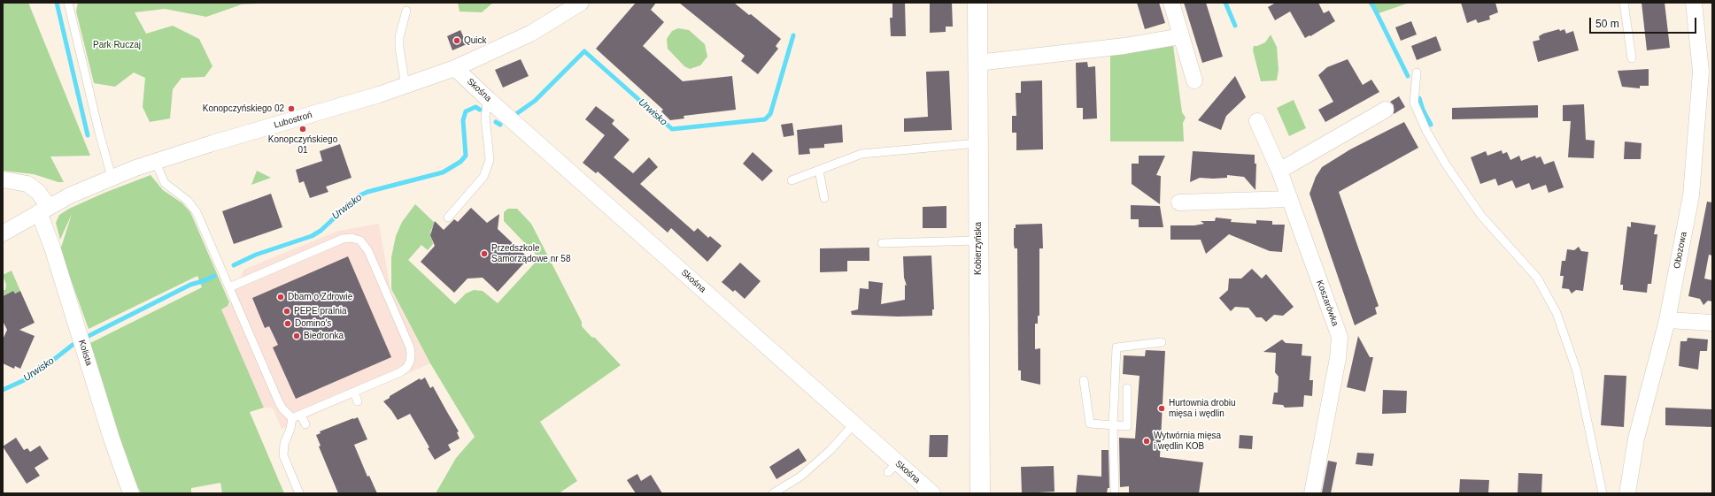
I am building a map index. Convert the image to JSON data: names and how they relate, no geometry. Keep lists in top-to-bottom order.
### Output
{
  "streets": {
    "street": [
      "Skośna",
      "Lubostroń",
      "Kobierzyńska",
      "Obozowa",
      "Koszarówka",
      "Kolista"
    ]
  },
  "crossings": [
    ["Skośna", "Lubostroń"],
    ["Lubostroń", "Kolista"]
  ],
  "water": ["Urwisko"],
  "parks": ["Park Ruczaj"],
  "places": [
    "Quick",
    "Konopczyńskiego 02",
    "Konopczyńskiego 01",
    "Przedszkole Samorządowe nr 58",
    "Dbam o Zdrowie",
    "PEPE pralnia",
    "Domino's",
    "Biedronka",
    "Hurtownia drobiu mięsa i wędlin",
    "Wytwórnia mięsa i wędlin KOB"
  ],
  "scale_bar": "50 m"
}
